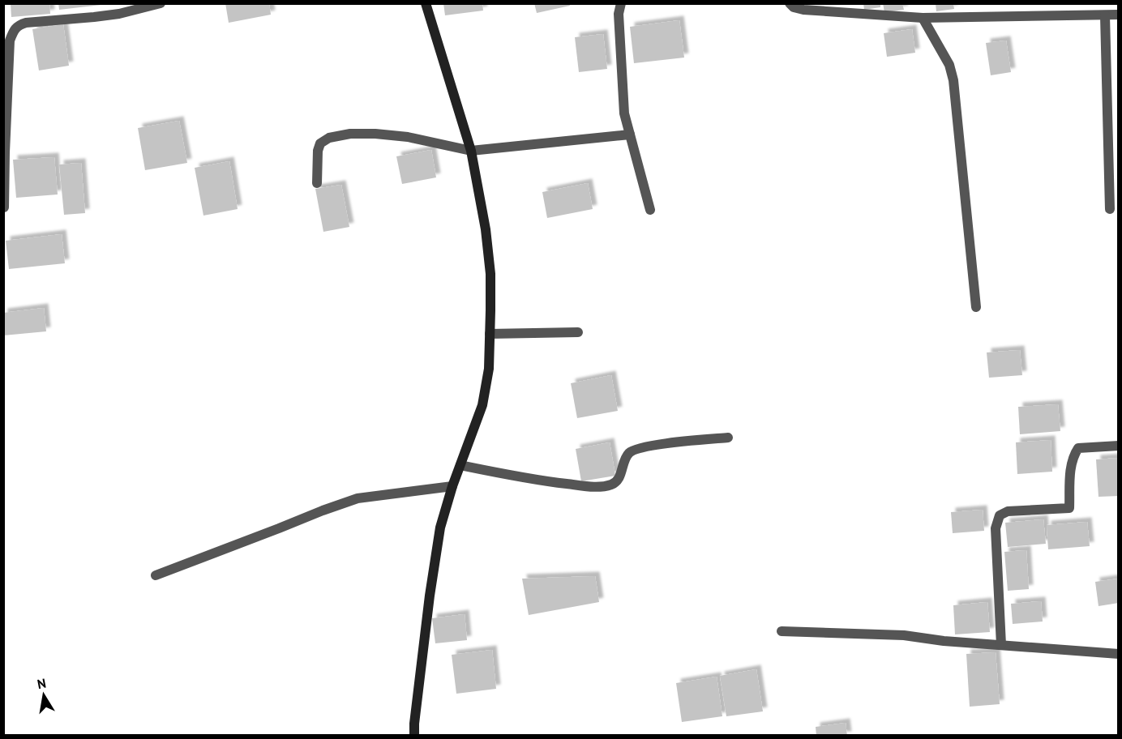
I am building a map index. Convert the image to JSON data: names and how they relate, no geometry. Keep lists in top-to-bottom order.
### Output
{
  "north": "top"
}
